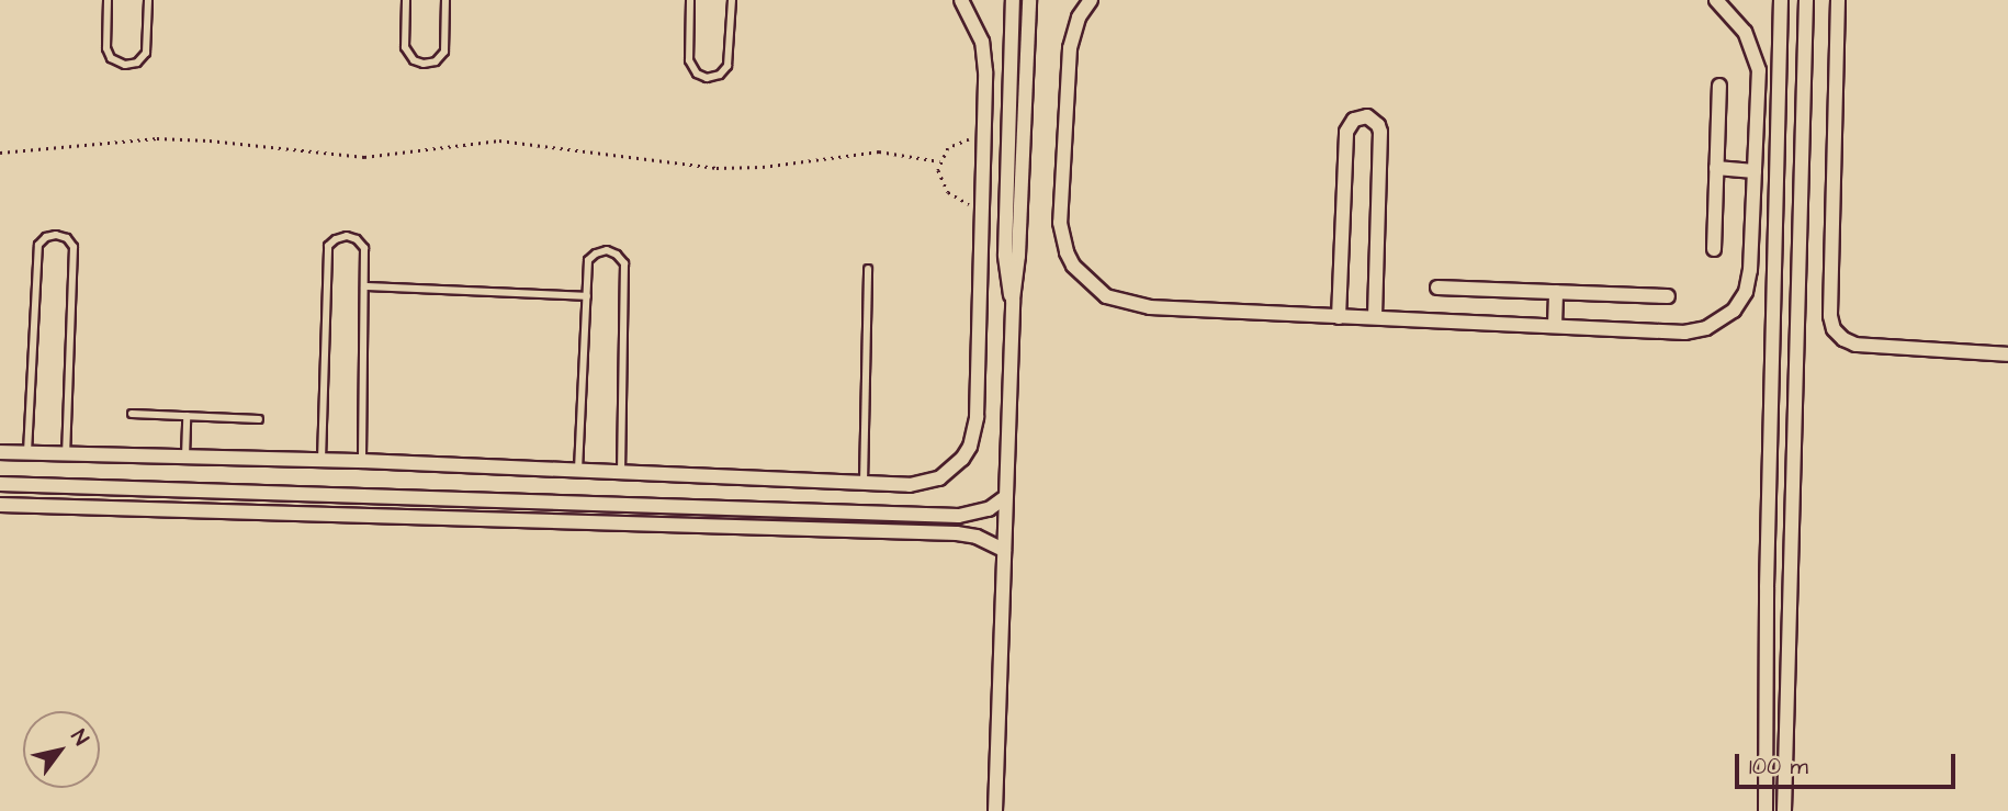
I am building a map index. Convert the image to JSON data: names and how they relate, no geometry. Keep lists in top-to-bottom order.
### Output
{
  "scale_bar": "100 m",
  "north": "top right"
}
